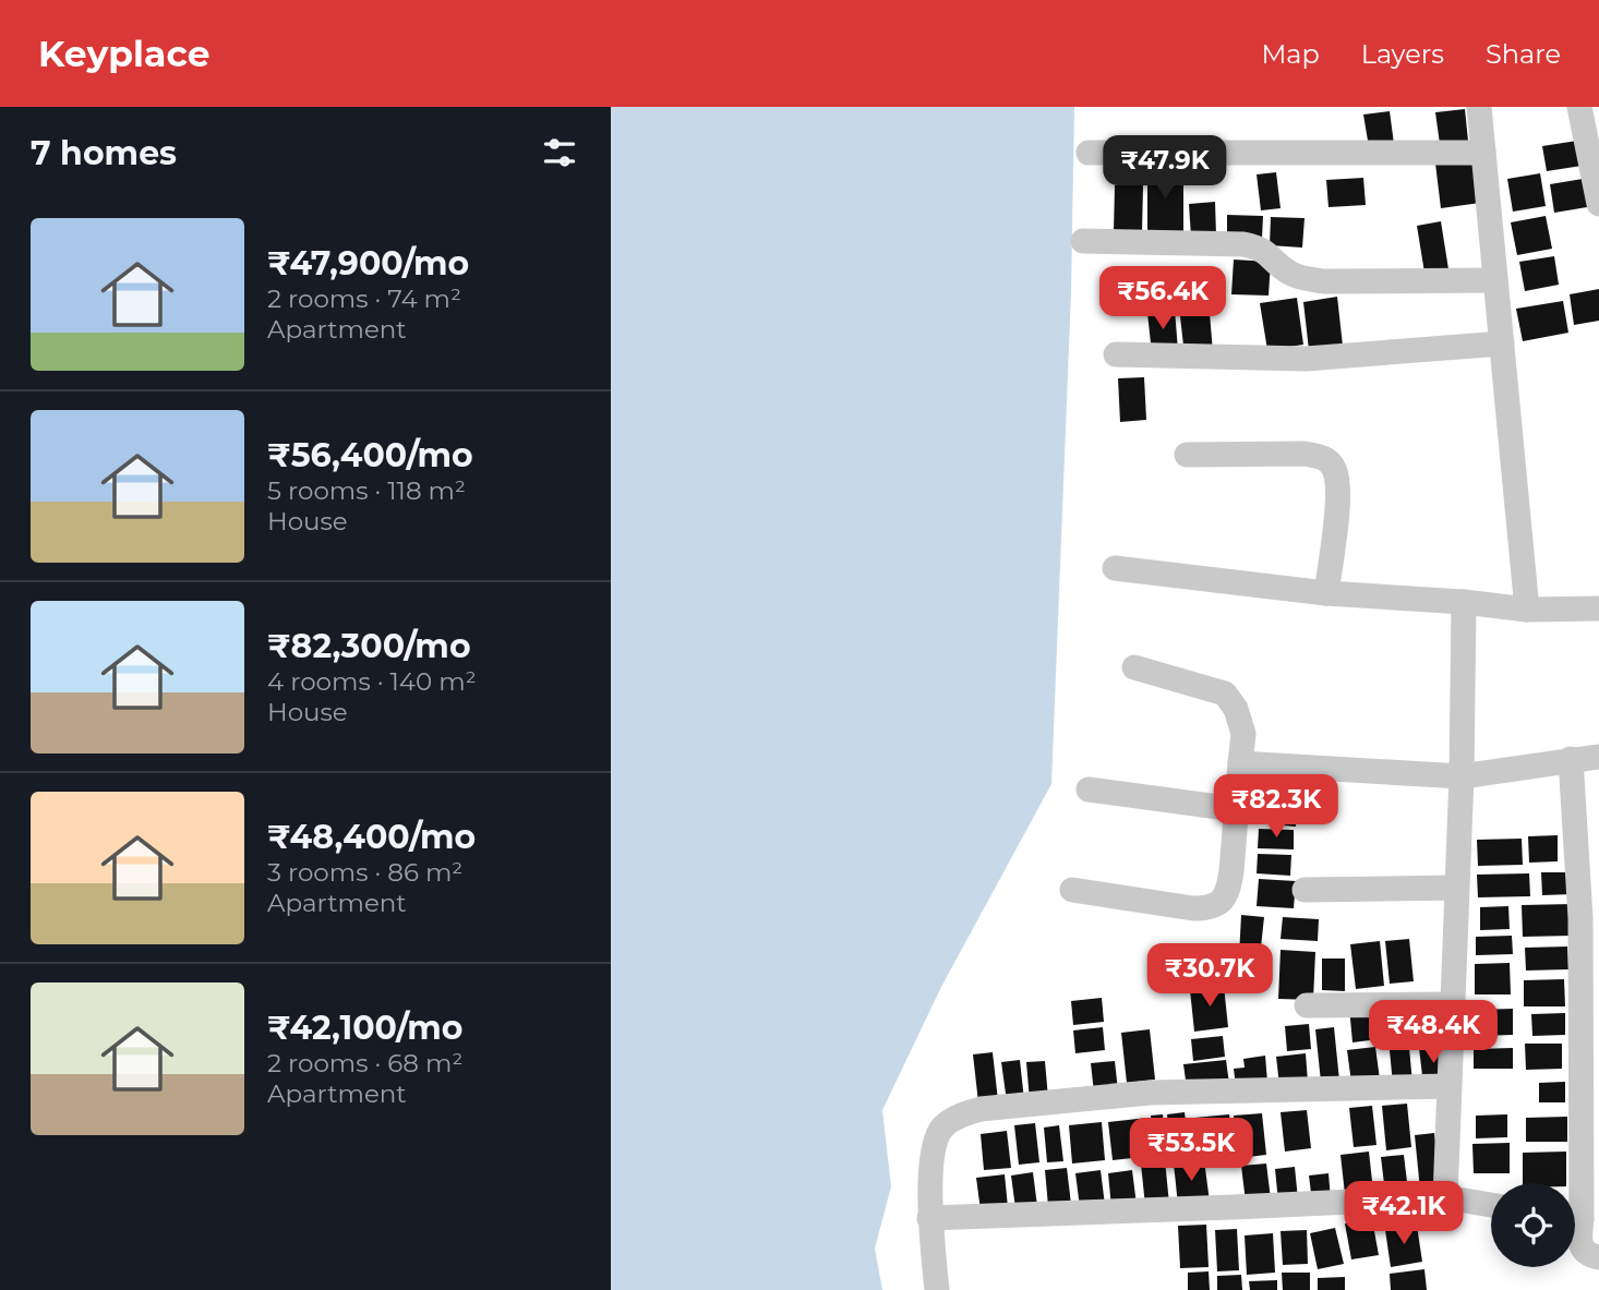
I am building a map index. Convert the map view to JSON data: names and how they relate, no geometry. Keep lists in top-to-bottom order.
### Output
{
  "page": {
    "header": "Keyplace",
    "nav": ["Map", "Layers", "Share"],
    "heading": "7 homes",
    "price": [
      "₹47.9K",
      "₹56.4K",
      "₹82.3K",
      "₹30.7K",
      "₹48.4K",
      "₹53.5K",
      "₹42.1K"
    ],
    "list": [
      {
        "name": "₹47,900/mo",
        "note": "2 rooms · 74 m² · Apartment"
      },
      {
        "name": "₹56,400/mo",
        "note": "5 rooms · 118 m² · House"
      },
      {
        "name": "₹82,300/mo",
        "note": "4 rooms · 140 m² · House"
      },
      {
        "name": "₹48,400/mo",
        "note": "3 rooms · 86 m² · Apartment"
      },
      {
        "name": "₹42,100/mo",
        "note": "2 rooms · 68 m² · Apartment"
      }
    ]
  }
}
